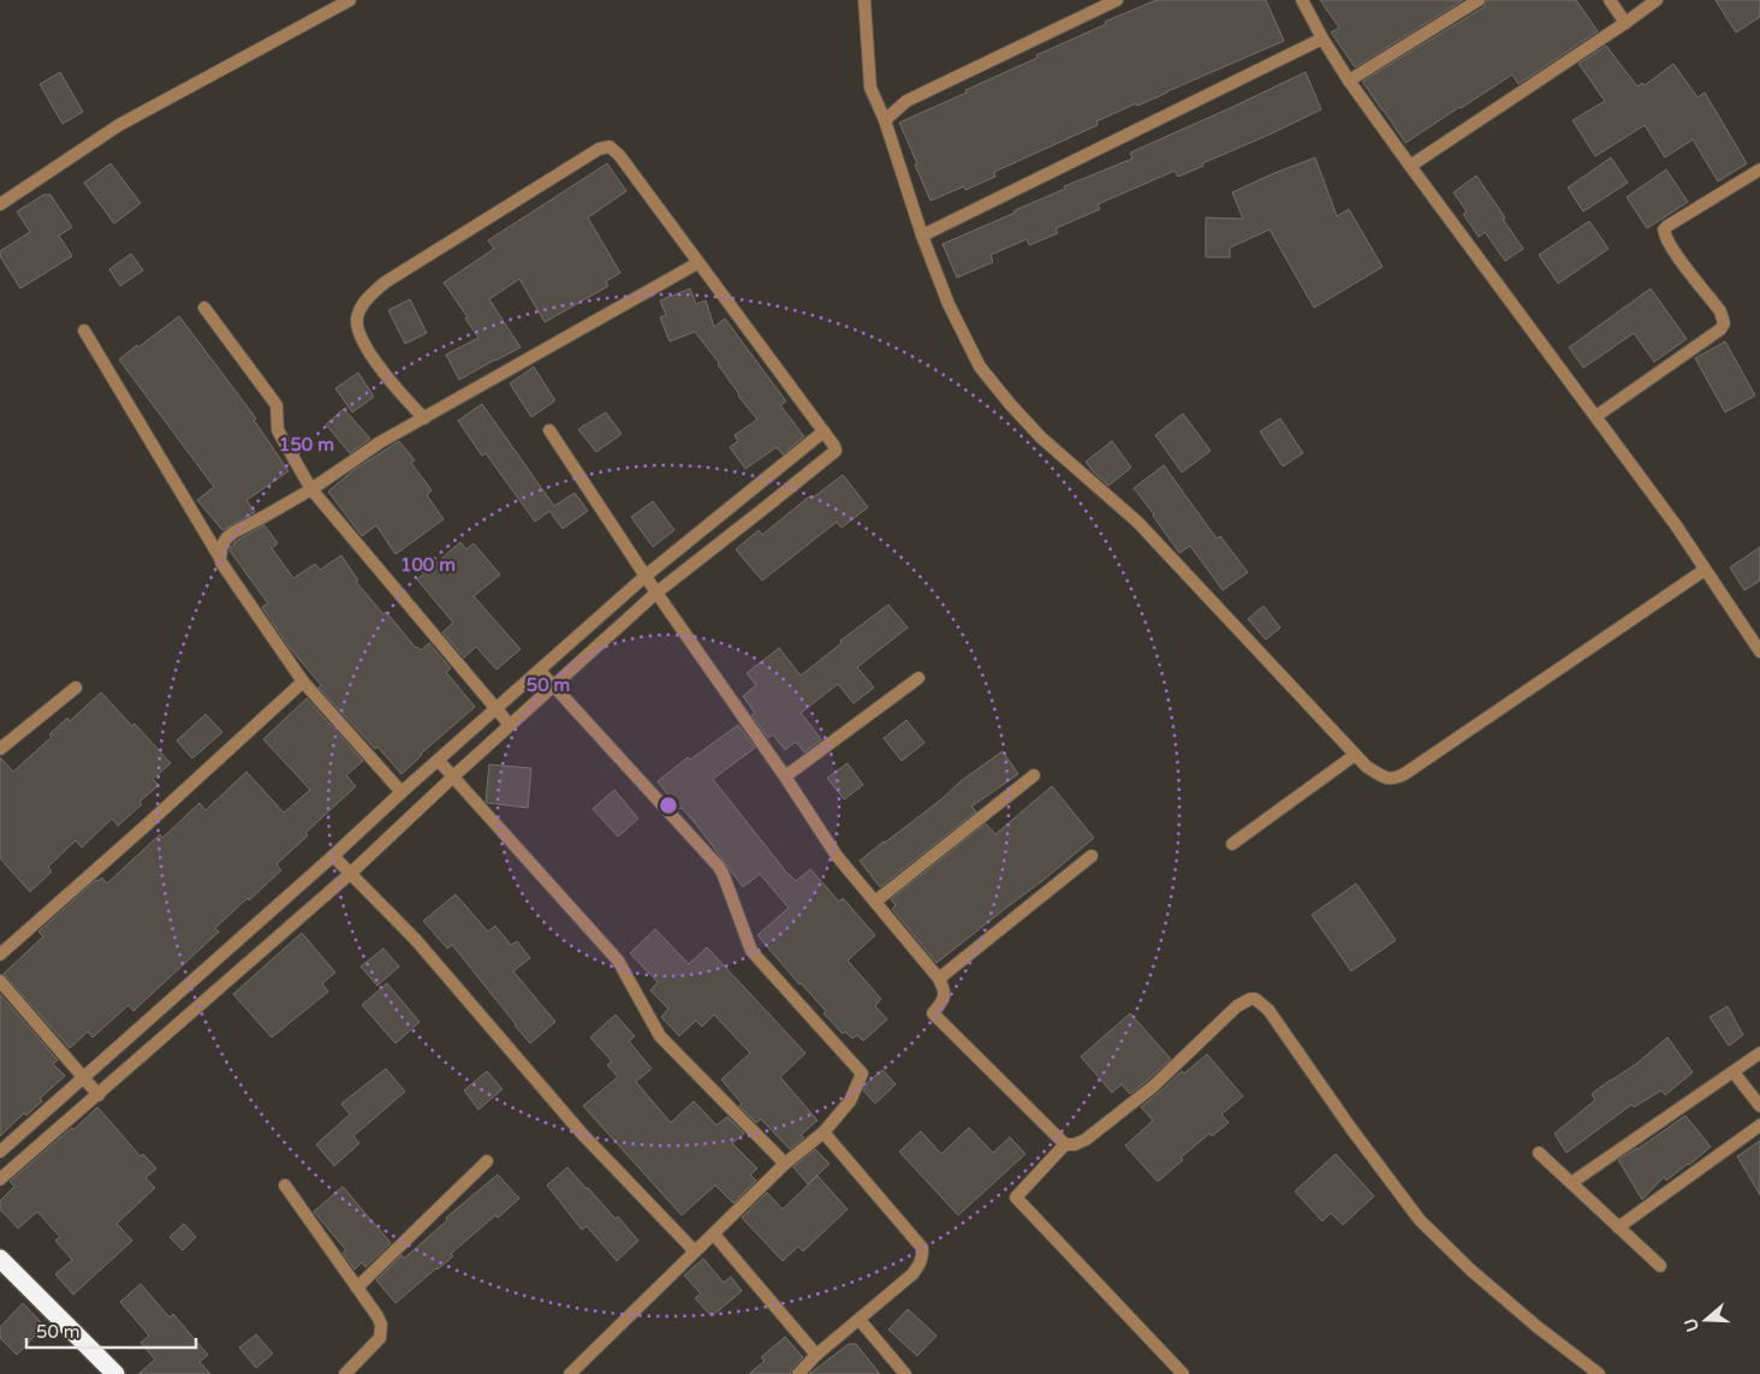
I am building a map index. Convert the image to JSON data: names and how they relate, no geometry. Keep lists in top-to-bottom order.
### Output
{
  "scale_bar": "50 m",
  "north": "left",
  "rings": ["150 m", "100 m", "50 m"]
}
